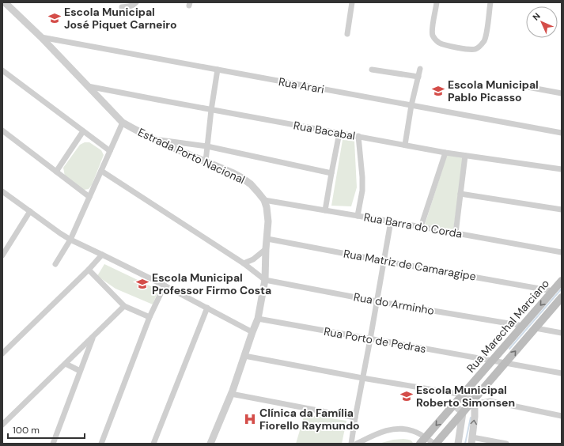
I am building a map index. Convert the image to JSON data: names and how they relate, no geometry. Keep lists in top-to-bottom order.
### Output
{
  "streets": {
    "main road": ["Rua Marechal Marciano"],
    "street": [
      "Rua Arari",
      "Rua Bacabal",
      "Estrada Porto Nacional",
      "Rua Barra do Corda",
      "Rua Matriz de Camaragipe",
      "Rua do Arminho",
      "Rua Porto de Pedras"
    ]
  },
  "crossings": [
    ["Rua Arari", "Estrada Porto Nacional"],
    ["Rua Bacabal", "Estrada Porto Nacional"],
    ["Estrada Porto Nacional", "Rua Barra do Corda"],
    ["Estrada Porto Nacional", "Rua Matriz de Camaragipe"],
    ["Estrada Porto Nacional", "Rua do Arminho"],
    ["Estrada Porto Nacional", "Rua Porto de Pedras"],
    ["Rua Matriz de Camaragipe", "Rua Marechal Marciano"],
    ["Rua do Arminho", "Rua Marechal Marciano"],
    ["Rua Marechal Marciano", "Rua Porto de Pedras"]
  ],
  "places": {
    "school or university": [
      "Escola Municipal José Piquet Carneiro",
      "Escola Municipal Pablo Picasso",
      "Escola Municipal Professor Firmo Costa",
      "Escola Municipal Roberto Simonsen"
    ],
    "hospital": ["Clínica da Família Fiorello Raymundo"]
  },
  "scale_bar": "100 m",
  "north": "top left"
}
